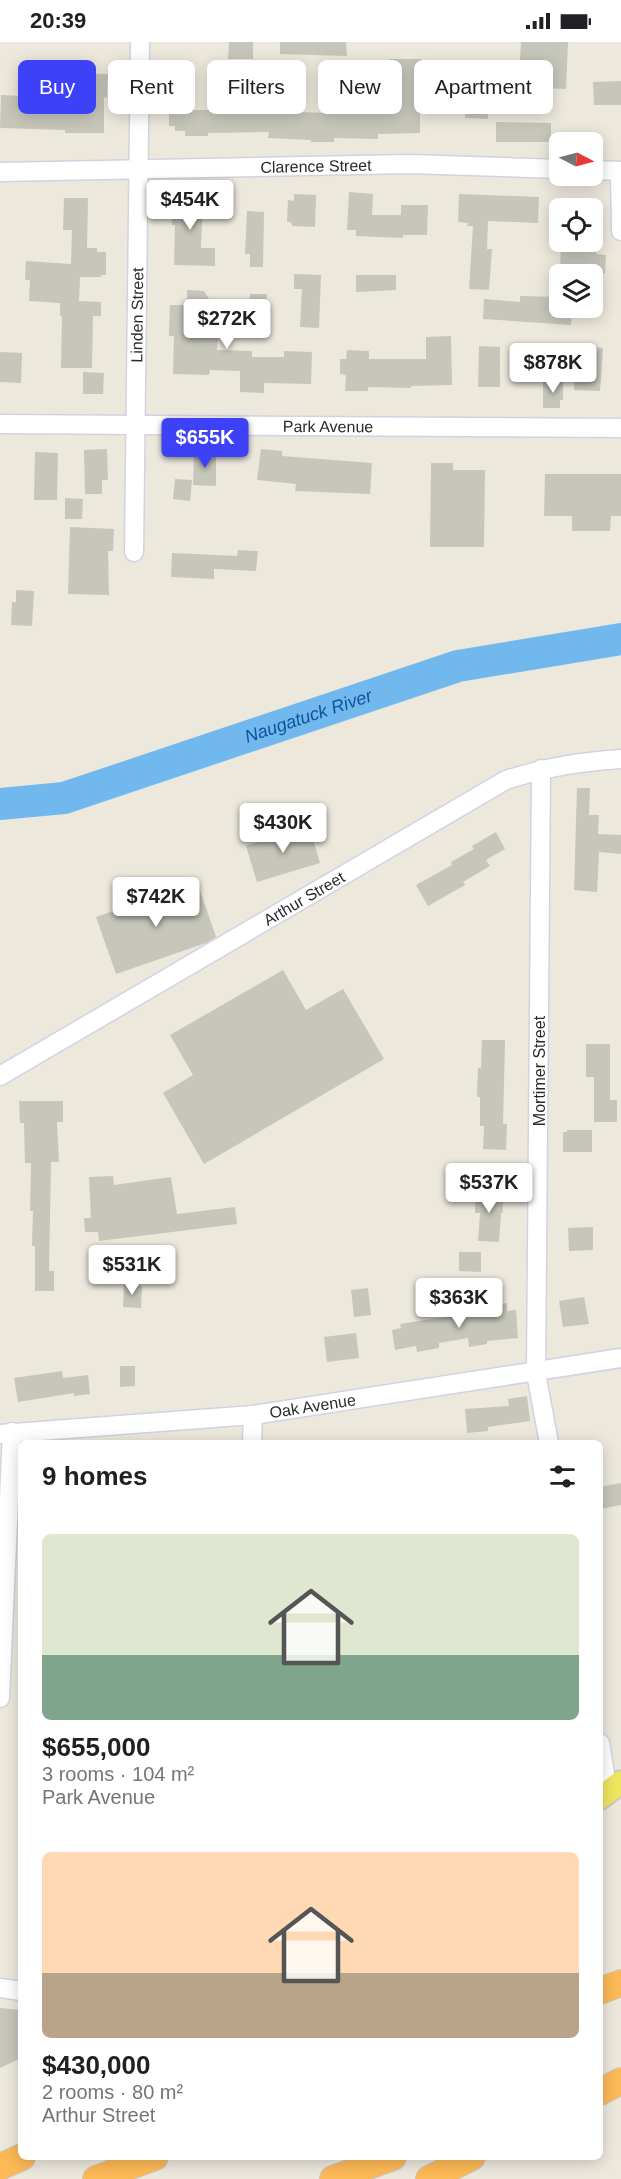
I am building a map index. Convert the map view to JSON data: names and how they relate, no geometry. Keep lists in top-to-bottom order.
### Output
{
  "streets": {
    "street": [
      "Clarence Street",
      "Linden Street",
      "Park Avenue",
      "Arthur Street",
      "Mortimer Street",
      "Oak Avenue"
    ]
  },
  "crossings": [
    ["Clarence Street", "Linden Street"],
    ["Linden Street", "Park Avenue"],
    ["Arthur Street", "Mortimer Street"],
    ["Mortimer Street", "Oak Avenue"]
  ],
  "water": ["Naugatuck River"],
  "north": "right",
  "page": {
    "status": "20:39",
    "chip": [
      "Buy",
      "Rent",
      "Filters",
      "New",
      "Apartment"
    ],
    "price": [
      "$454K",
      "$272K",
      "$878K",
      "$655K",
      "$430K",
      "$742K",
      "$537K",
      "$531K",
      "$363K"
    ],
    "heading": "9 homes",
    "list": [
      {
        "name": "$655,000",
        "note": "3 rooms · 104 m² · Park Avenue"
      },
      {
        "name": "$430,000",
        "note": "2 rooms · 80 m² · Arthur Street"
      }
    ]
  }
}
